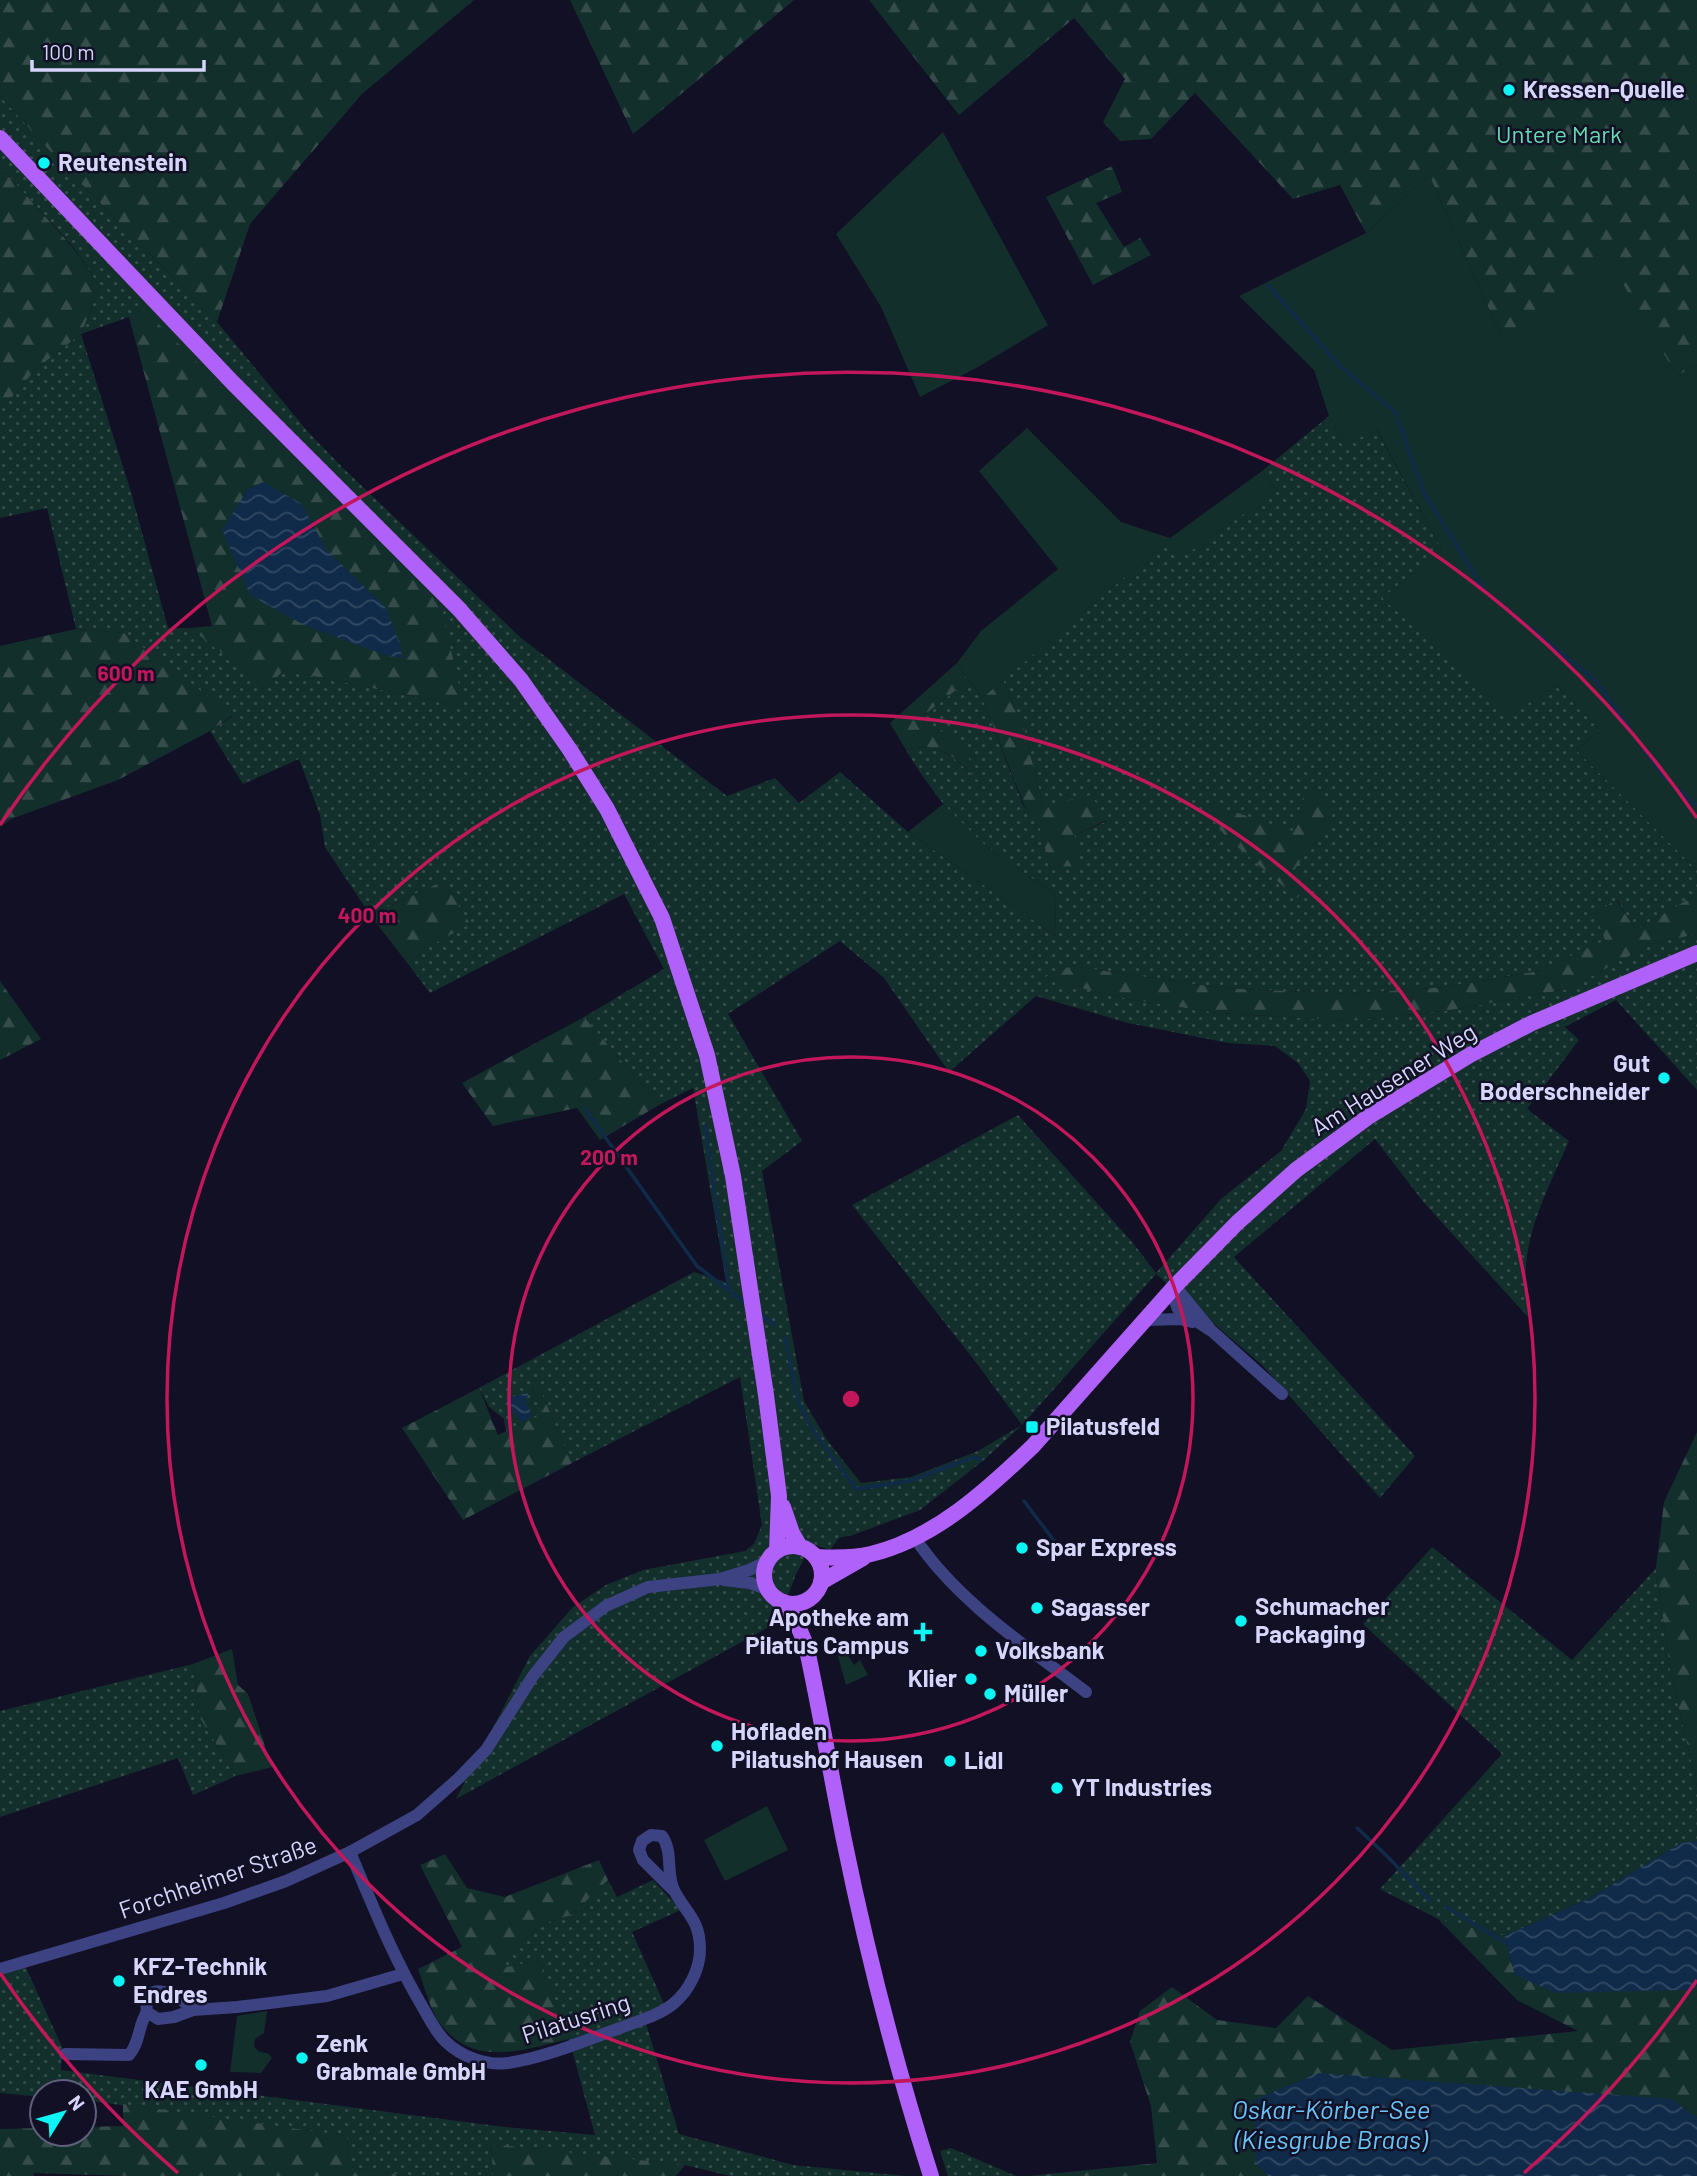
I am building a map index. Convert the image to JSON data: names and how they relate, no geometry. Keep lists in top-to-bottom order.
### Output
{
  "streets": {
    "main road": ["Am Hausener Weg"],
    "street": ["Forchheimer Straße", "Pilatusring"]
  },
  "crossings": [
    ["Forchheimer Straße", "Pilatusring"]
  ],
  "water": ["Oskar-Körber-See (Kiesgrube Braas)"],
  "parks": ["Untere Mark"],
  "places": {
    "other": [
      "Kressen-Quelle",
      "Reutenstein",
      "Gut Boderschneider",
      "Spar Express",
      "Sagasser",
      "Schumacher Packaging",
      "Volksbank",
      "Klier",
      "Müller",
      "Hofladen Pilatushof Hausen",
      "Lidl",
      "YT Industries",
      "KFZ-Technik Endres",
      "Zenk Grabmale GmbH",
      "KAE GmbH"
    ],
    "transit": ["Pilatusfeld"],
    "health": ["Apotheke am Pilatus Campus"]
  },
  "scale_bar": "100 m",
  "north": "top right",
  "rings": ["600 m", "400 m", "200 m"]
}
